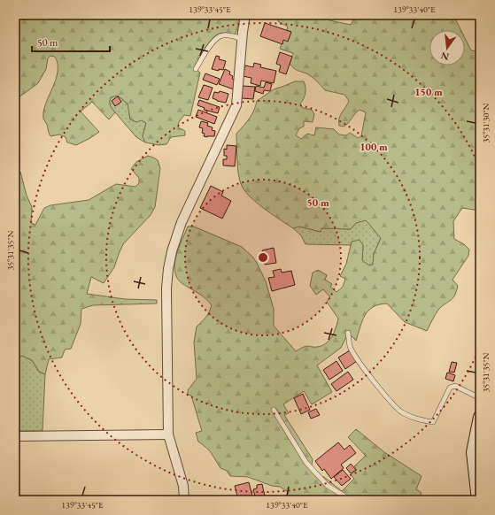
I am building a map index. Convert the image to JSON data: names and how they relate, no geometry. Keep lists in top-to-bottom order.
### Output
{
  "scale_bar": "50 m",
  "north": "bottom",
  "coordinates": [
    "139°33'45\"E",
    "139°33'40\"E",
    "35°31'30\"N",
    "35°31'35\"N"
  ],
  "rings": ["150 m", "100 m", "50 m"]
}
